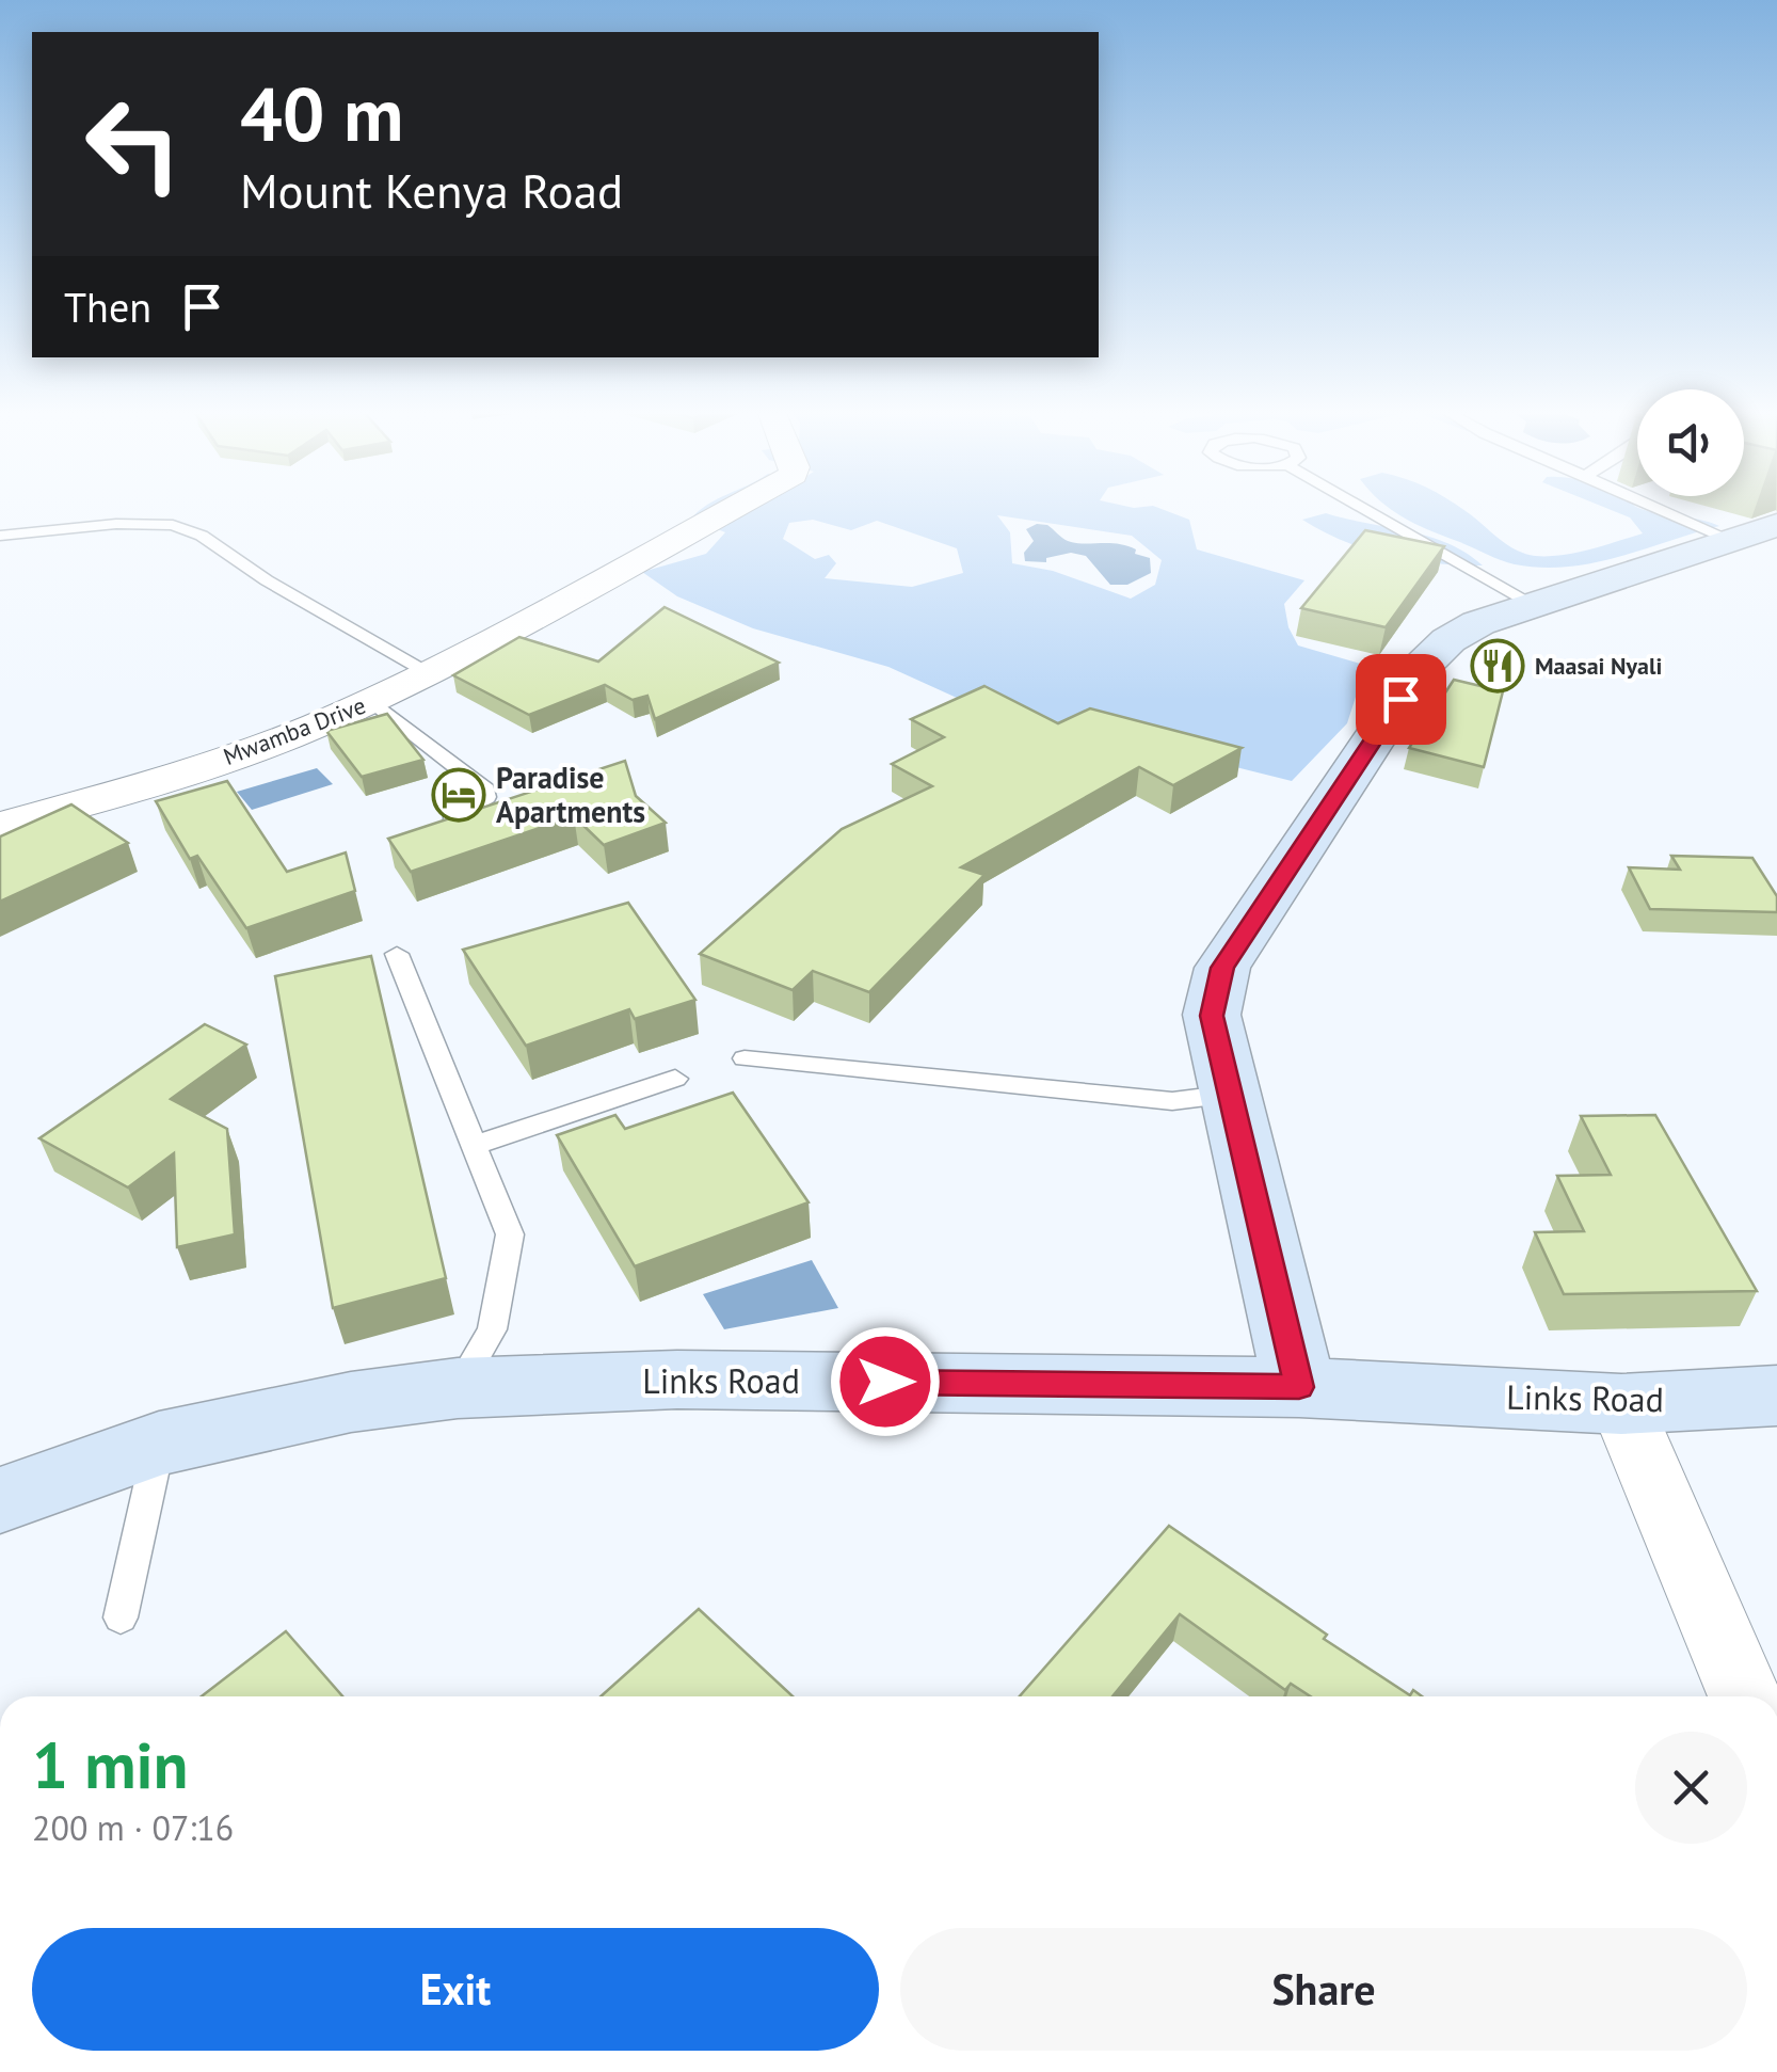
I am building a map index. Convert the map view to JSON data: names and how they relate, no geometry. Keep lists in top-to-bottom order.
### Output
{
  "streets": {
    "main road": ["Links Road"],
    "street": ["Mwamba Drive"]
  },
  "places": {
    "restaurant": ["Maasai Nyali"],
    "hotel": ["Paradise Apartments"]
  },
  "page": {
    "turn": ["40 m", "Mount Kenya Road"],
    "then": "Then",
    "heading": ["1 min", "200 m · 07:16"],
    "buttons": ["Exit", "Share"]
  }
}
